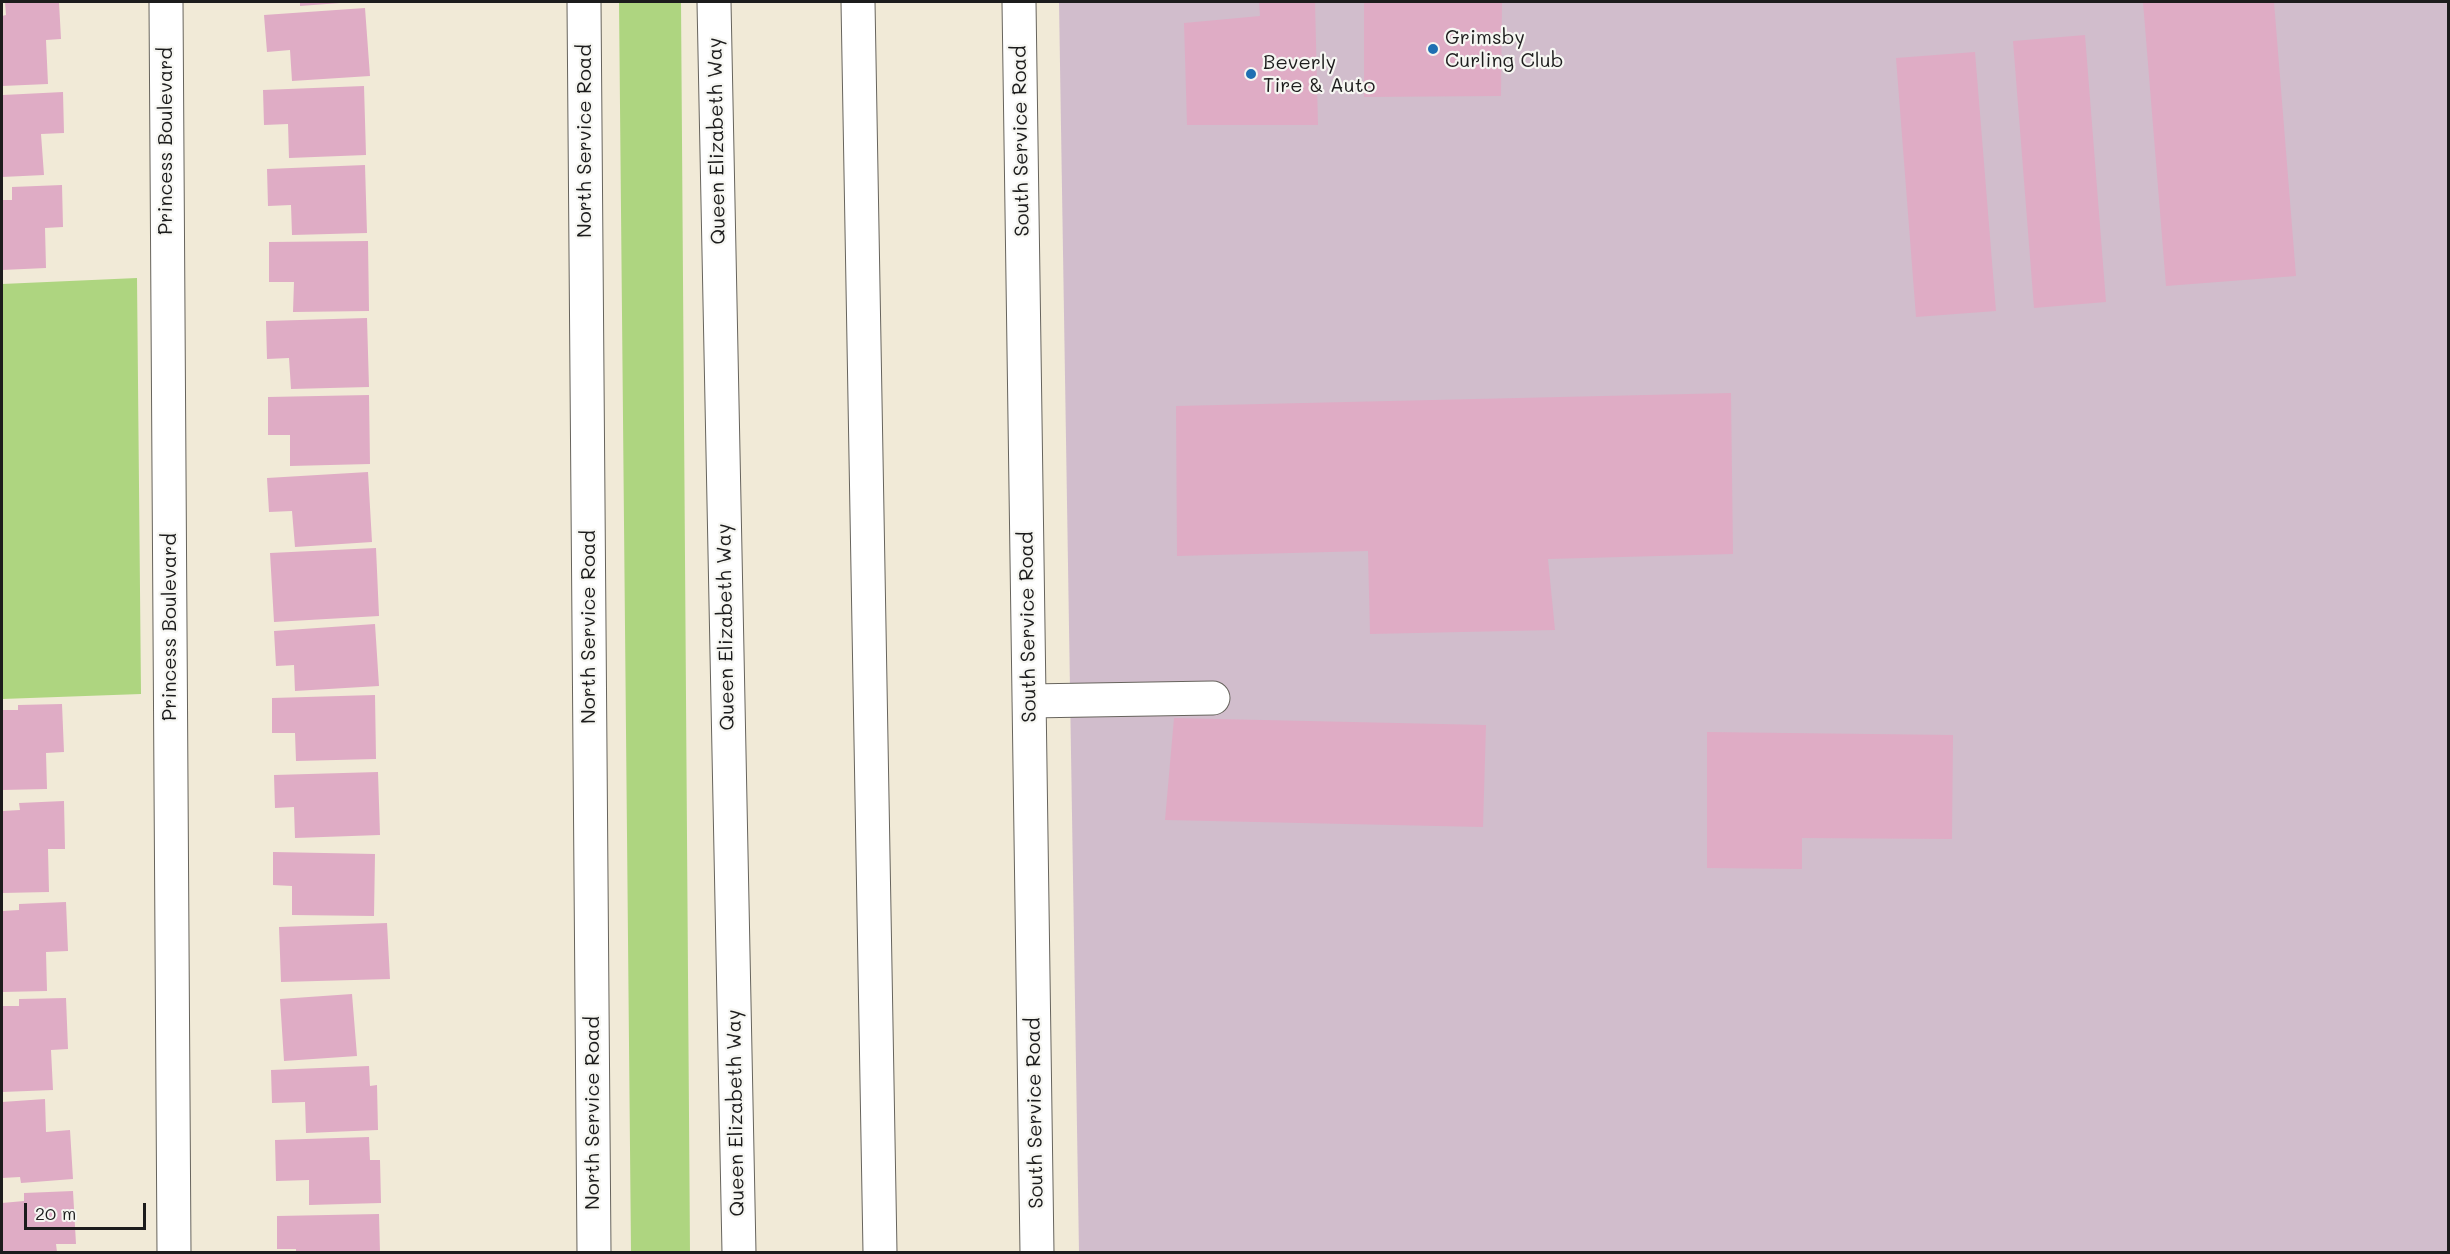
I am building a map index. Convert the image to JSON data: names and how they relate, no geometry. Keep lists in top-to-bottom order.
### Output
{
  "streets": {
    "main road": [
      "Princess Boulevard",
      "North Service Road",
      "Queen Elizabeth Way",
      "South Service Road"
    ]
  },
  "places": ["Grimsby Curling Club", "Beverly Tire & Auto"],
  "scale_bar": "20 m"
}
